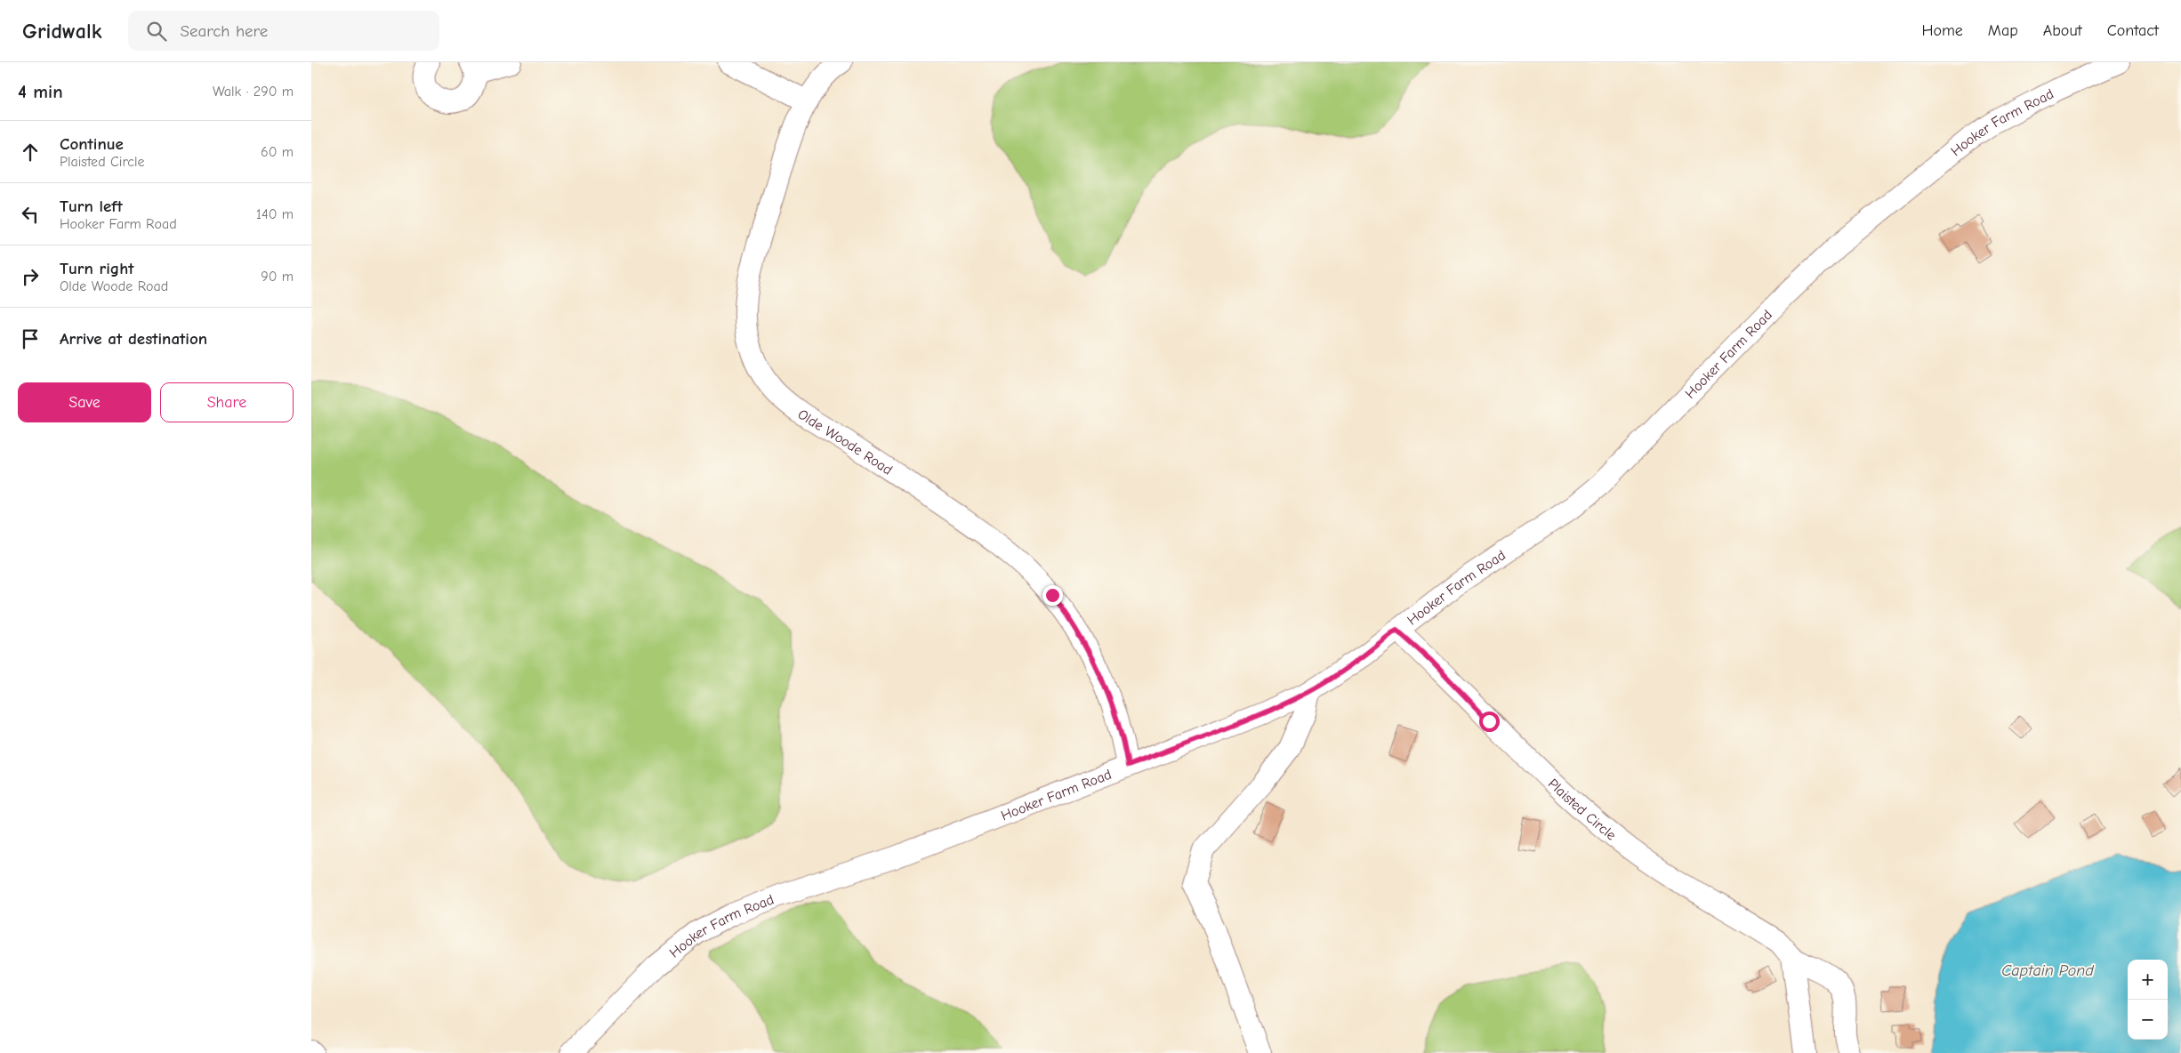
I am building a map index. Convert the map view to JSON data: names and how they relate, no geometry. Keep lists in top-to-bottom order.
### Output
{
  "streets": {
    "street": ["Hooker Farm Road", "Olde Woode Road", "Plaisted Circle"]
  },
  "crossings": [
    ["Hooker Farm Road", "Olde Woode Road"],
    ["Hooker Farm Road", "Plaisted Circle"]
  ],
  "water": ["Captain Pond"],
  "page": {
    "header": "Gridwalk",
    "search": "Search here",
    "nav": [
      "Home",
      "Map",
      "About",
      "Contact"
    ],
    "heading": ["4 min", "Walk · 290 m"],
    "list": [
      ["Continue", "Plaisted Circle", "60 m"],
      ["Turn left", "Hooker Farm Road", "140 m"],
      ["Turn right", "Olde Woode Road", "90 m"],
      "Arrive at destination"
    ],
    "buttons": ["Save", "Share"],
    "map_buttons": ["+", "−"]
  }
}
